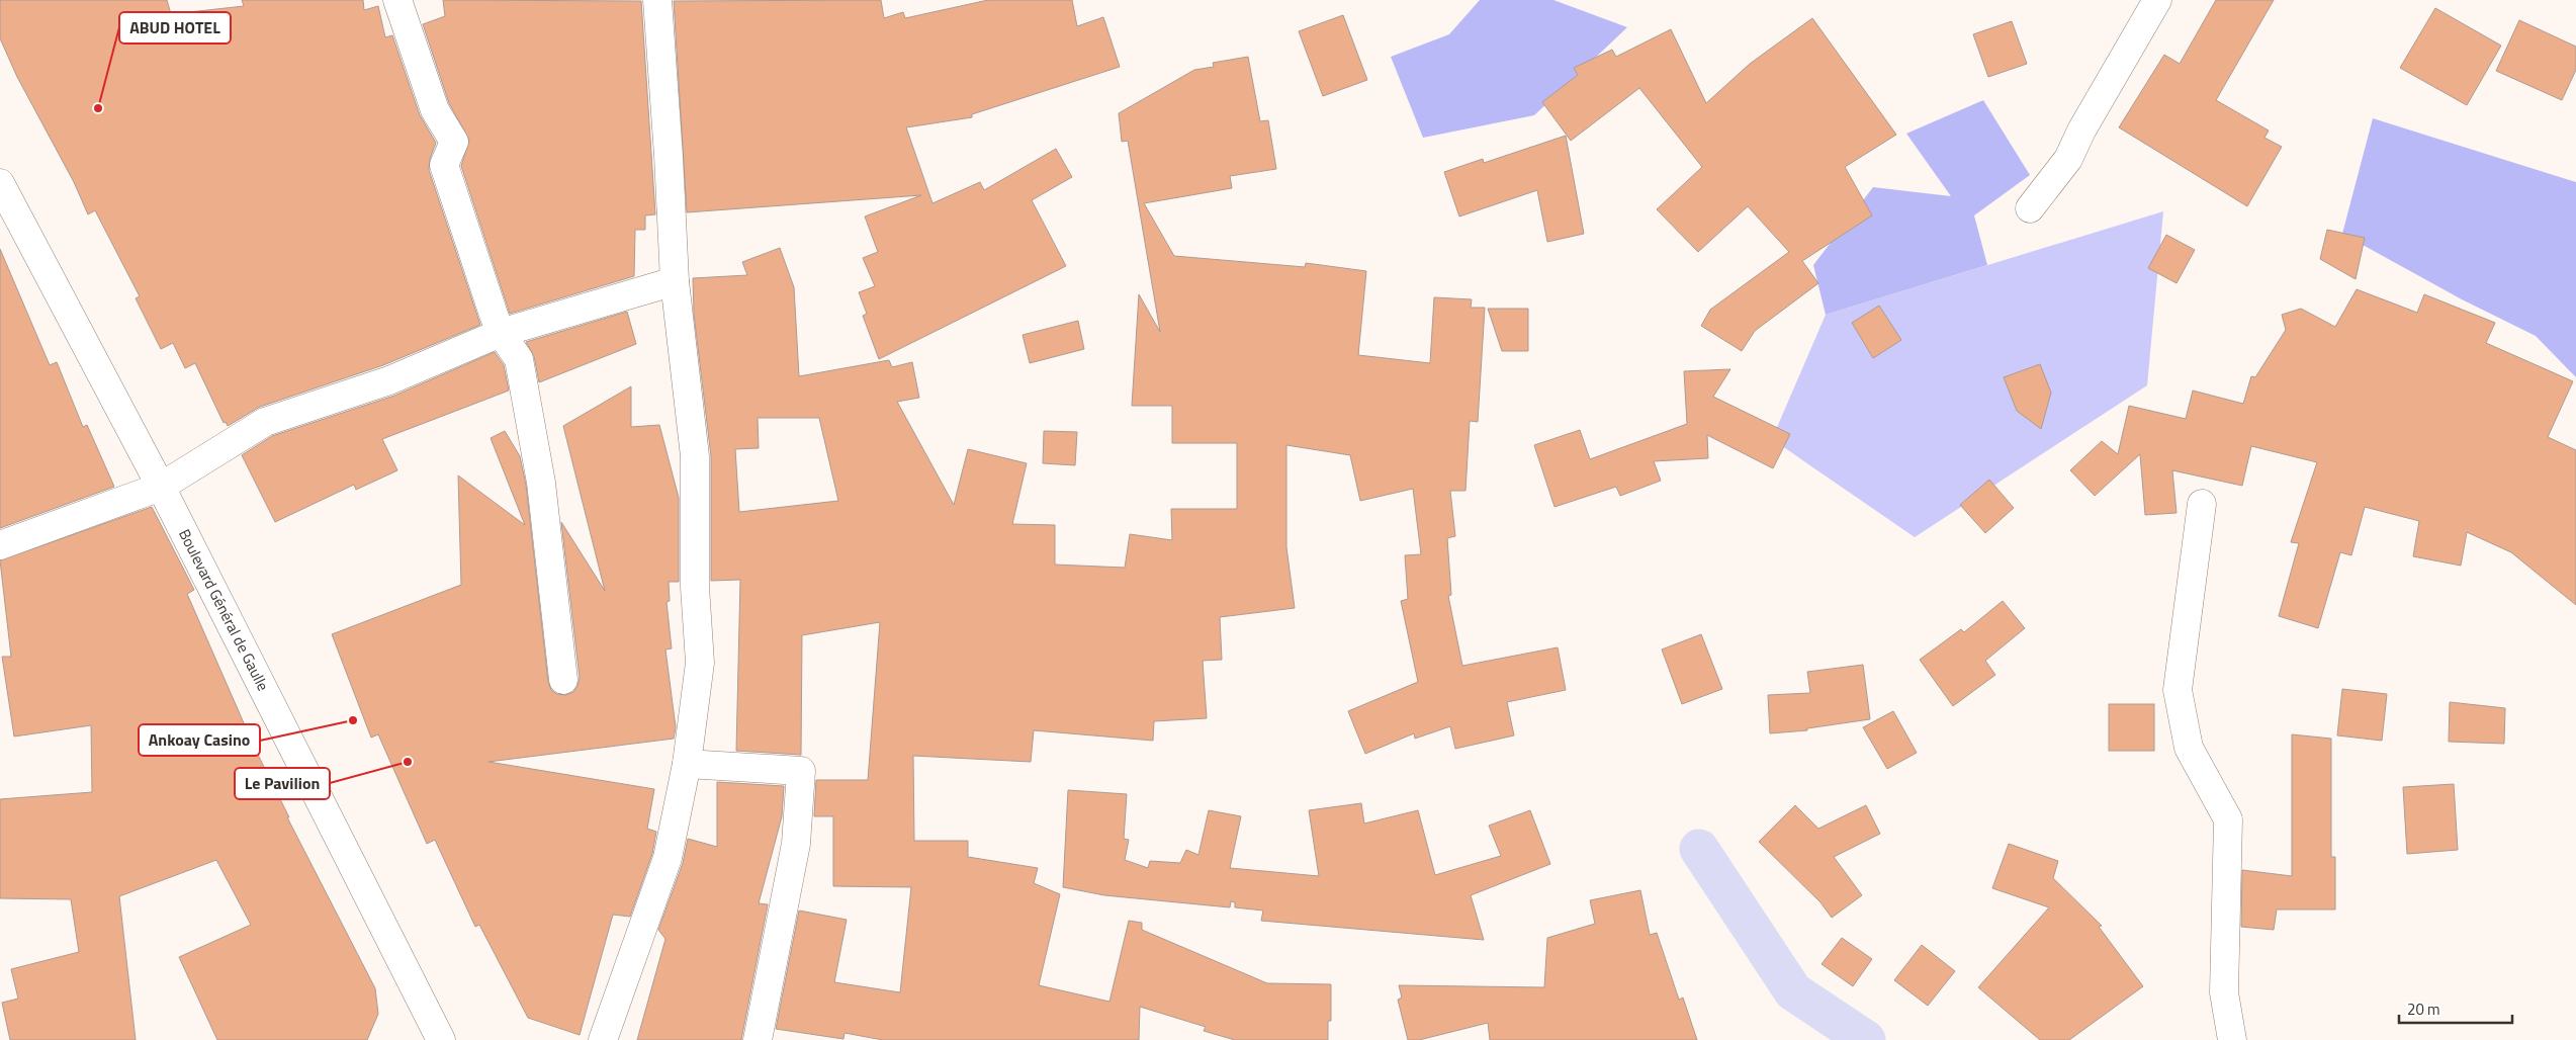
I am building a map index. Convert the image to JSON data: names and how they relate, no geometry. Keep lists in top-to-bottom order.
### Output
{
  "streets": {
    "street": ["Boulevard Général de Gaulle"]
  },
  "places": ["ABUD HOTEL", "Ankoay Casino", "Le Pavilion"],
  "scale_bar": "20 m"
}
